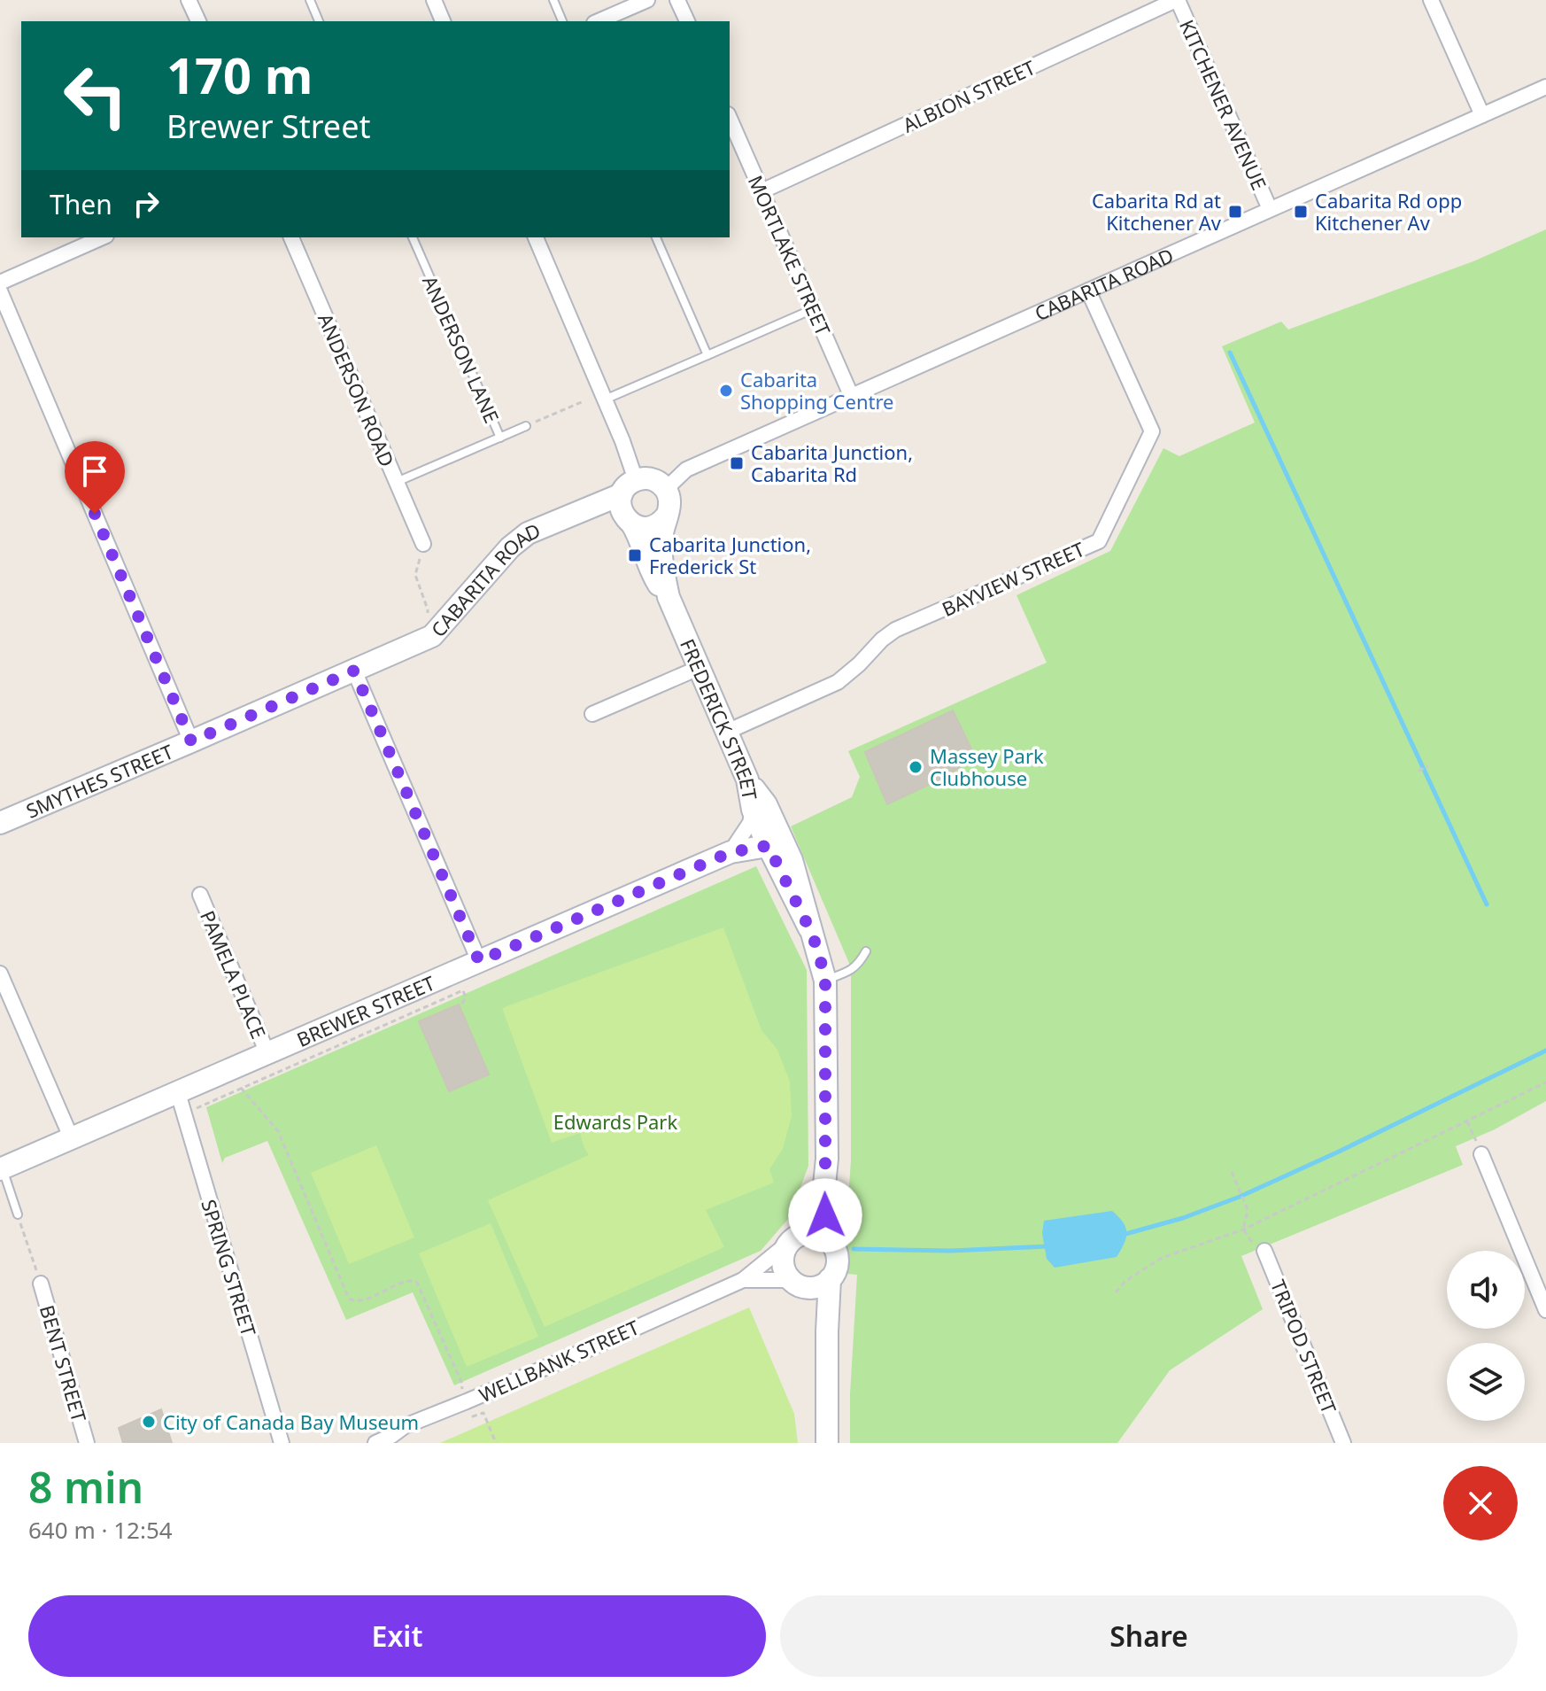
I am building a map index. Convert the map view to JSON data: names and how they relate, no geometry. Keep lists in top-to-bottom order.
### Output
{
  "streets": {
    "main road": [
      "CABARITA ROAD",
      "FREDERICK STREET",
      "SMYTHES STREET",
      "BREWER STREET"
    ],
    "street": [
      "ALBION STREET",
      "KITCHENER AVENUE",
      "MORTLAKE STREET",
      "ANDERSON ROAD",
      "BAYVIEW STREET",
      "PAMELA PLACE",
      "SPRING STREET",
      "TRIPOD STREET",
      "WELLBANK STREET",
      "BENT STREET"
    ],
    "lane": ["ANDERSON LANE"]
  },
  "crossings": [
    ["ALBION STREET", "KITCHENER AVENUE"],
    ["ALBION STREET", "MORTLAKE STREET"],
    ["KITCHENER AVENUE", "CABARITA ROAD"],
    ["MORTLAKE STREET", "CABARITA ROAD"],
    ["CABARITA ROAD", "BAYVIEW STREET"],
    ["CABARITA ROAD", "FREDERICK STREET"],
    ["CABARITA ROAD", "SMYTHES STREET"],
    ["ANDERSON LANE", "ANDERSON ROAD"],
    ["BAYVIEW STREET", "FREDERICK STREET"],
    ["FREDERICK STREET", "BREWER STREET"],
    ["FREDERICK STREET", "WELLBANK STREET"],
    ["PAMELA PLACE", "BREWER STREET"],
    ["BREWER STREET", "SPRING STREET"]
  ],
  "parks": ["Edwards Park"],
  "places": {
    "transit": [
      "Cabarita Rd at Kitchener Av",
      "Cabarita Rd opp Kitchener Av",
      "Cabarita Junction, Cabarita Rd",
      "Cabarita Junction, Frederick St"
    ],
    "other": ["Cabarita Shopping Centre", "Massey Park Clubhouse", "City of Canada Bay Museum"]
  },
  "page": {
    "turn": ["170 m", "Brewer Street"],
    "then": "Then",
    "heading": ["8 min", "640 m · 12:54"],
    "buttons": ["Exit", "Share"]
  }
}
